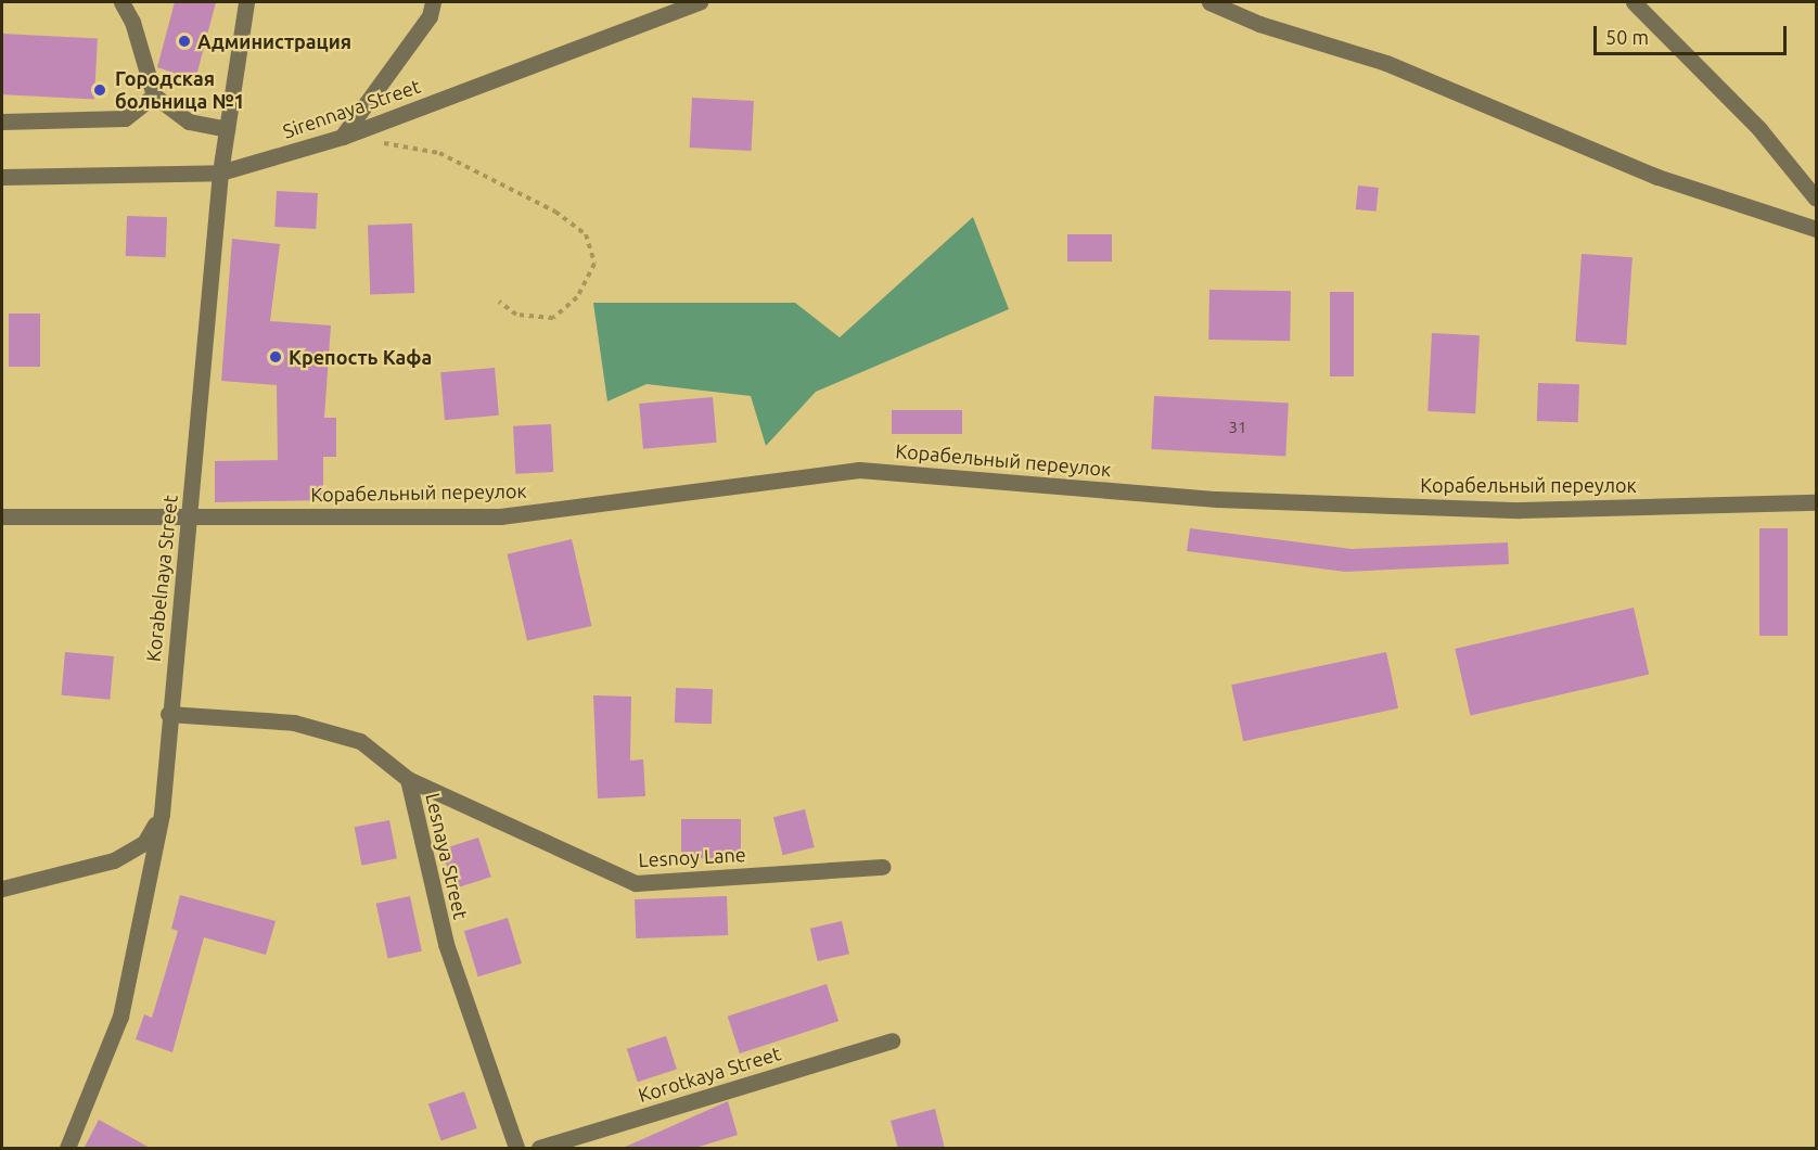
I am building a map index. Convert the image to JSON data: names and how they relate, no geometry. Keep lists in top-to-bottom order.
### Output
{
  "streets": {
    "street": [
      "Sirennaya Street",
      "Корабельный переулок",
      "Korabelnaya Street",
      "Lesnaya Street",
      "Lesnoy Lane",
      "Korotkaya Street"
    ]
  },
  "crossings": [
    ["Sirennaya Street", "Korabelnaya Street"],
    ["Корабельный переулок", "Korabelnaya Street"],
    ["Korabelnaya Street", "Lesnaya Street"],
    ["Lesnaya Street", "Lesnoy Lane"]
  ],
  "places": ["Администрация", "Городская больница №1", "Крепость Кафа"],
  "house_numbers": ["31"],
  "scale_bar": "50 m"
}
